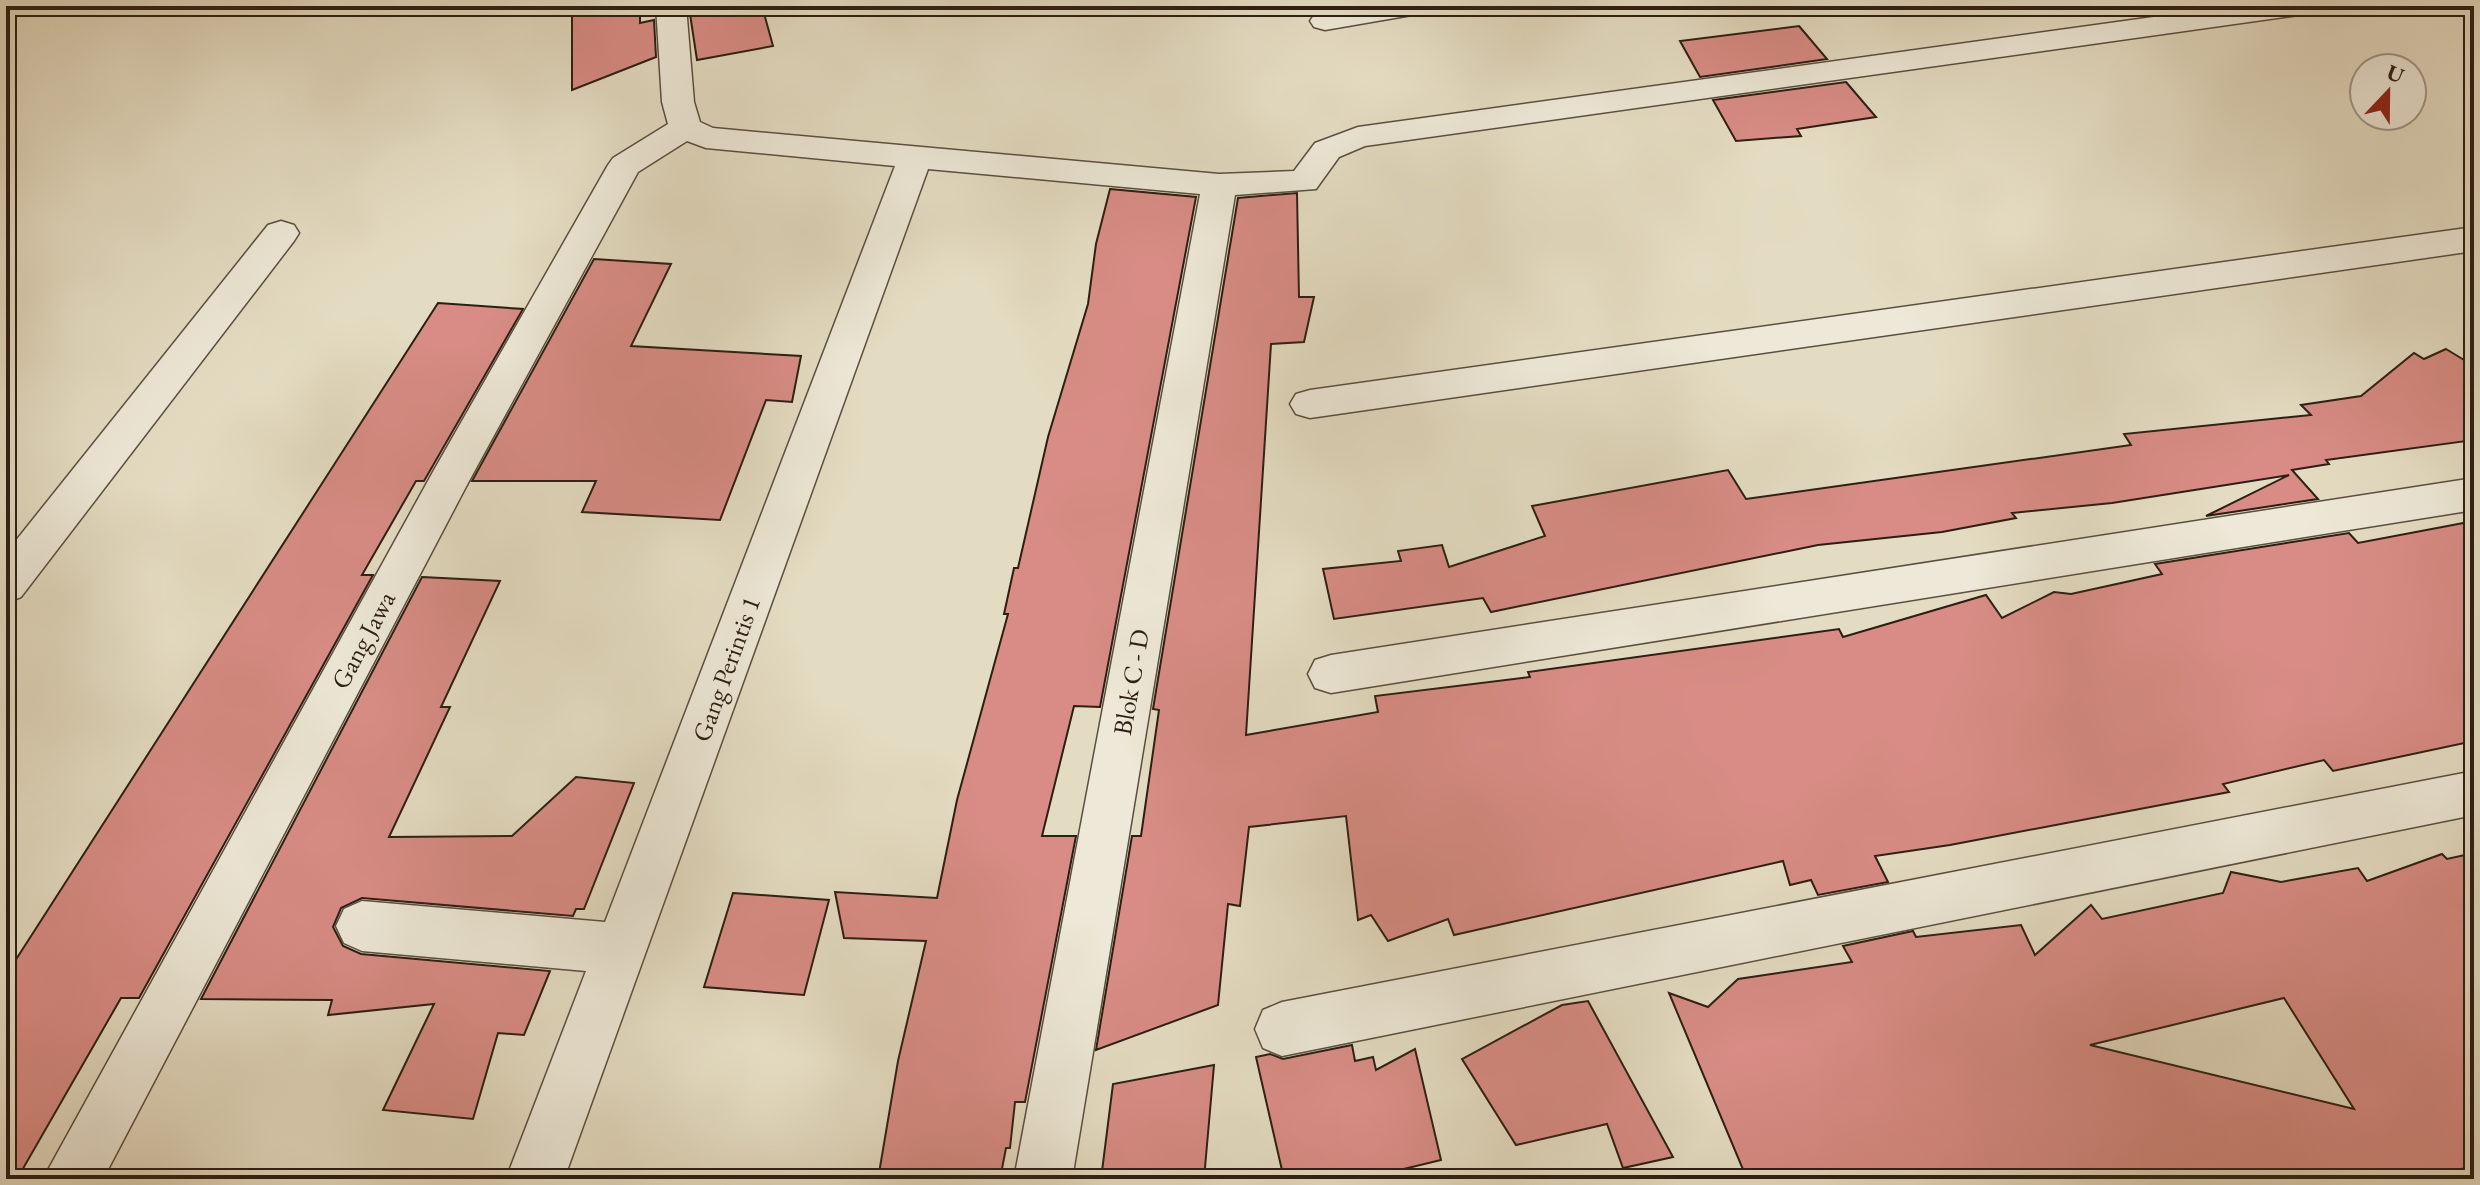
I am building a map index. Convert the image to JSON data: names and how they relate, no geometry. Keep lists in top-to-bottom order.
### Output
{
  "streets": {
    "street": ["Gang Jawa", "Gang Perintis 1", "Blok C - D"]
  },
  "north": "top"
}
